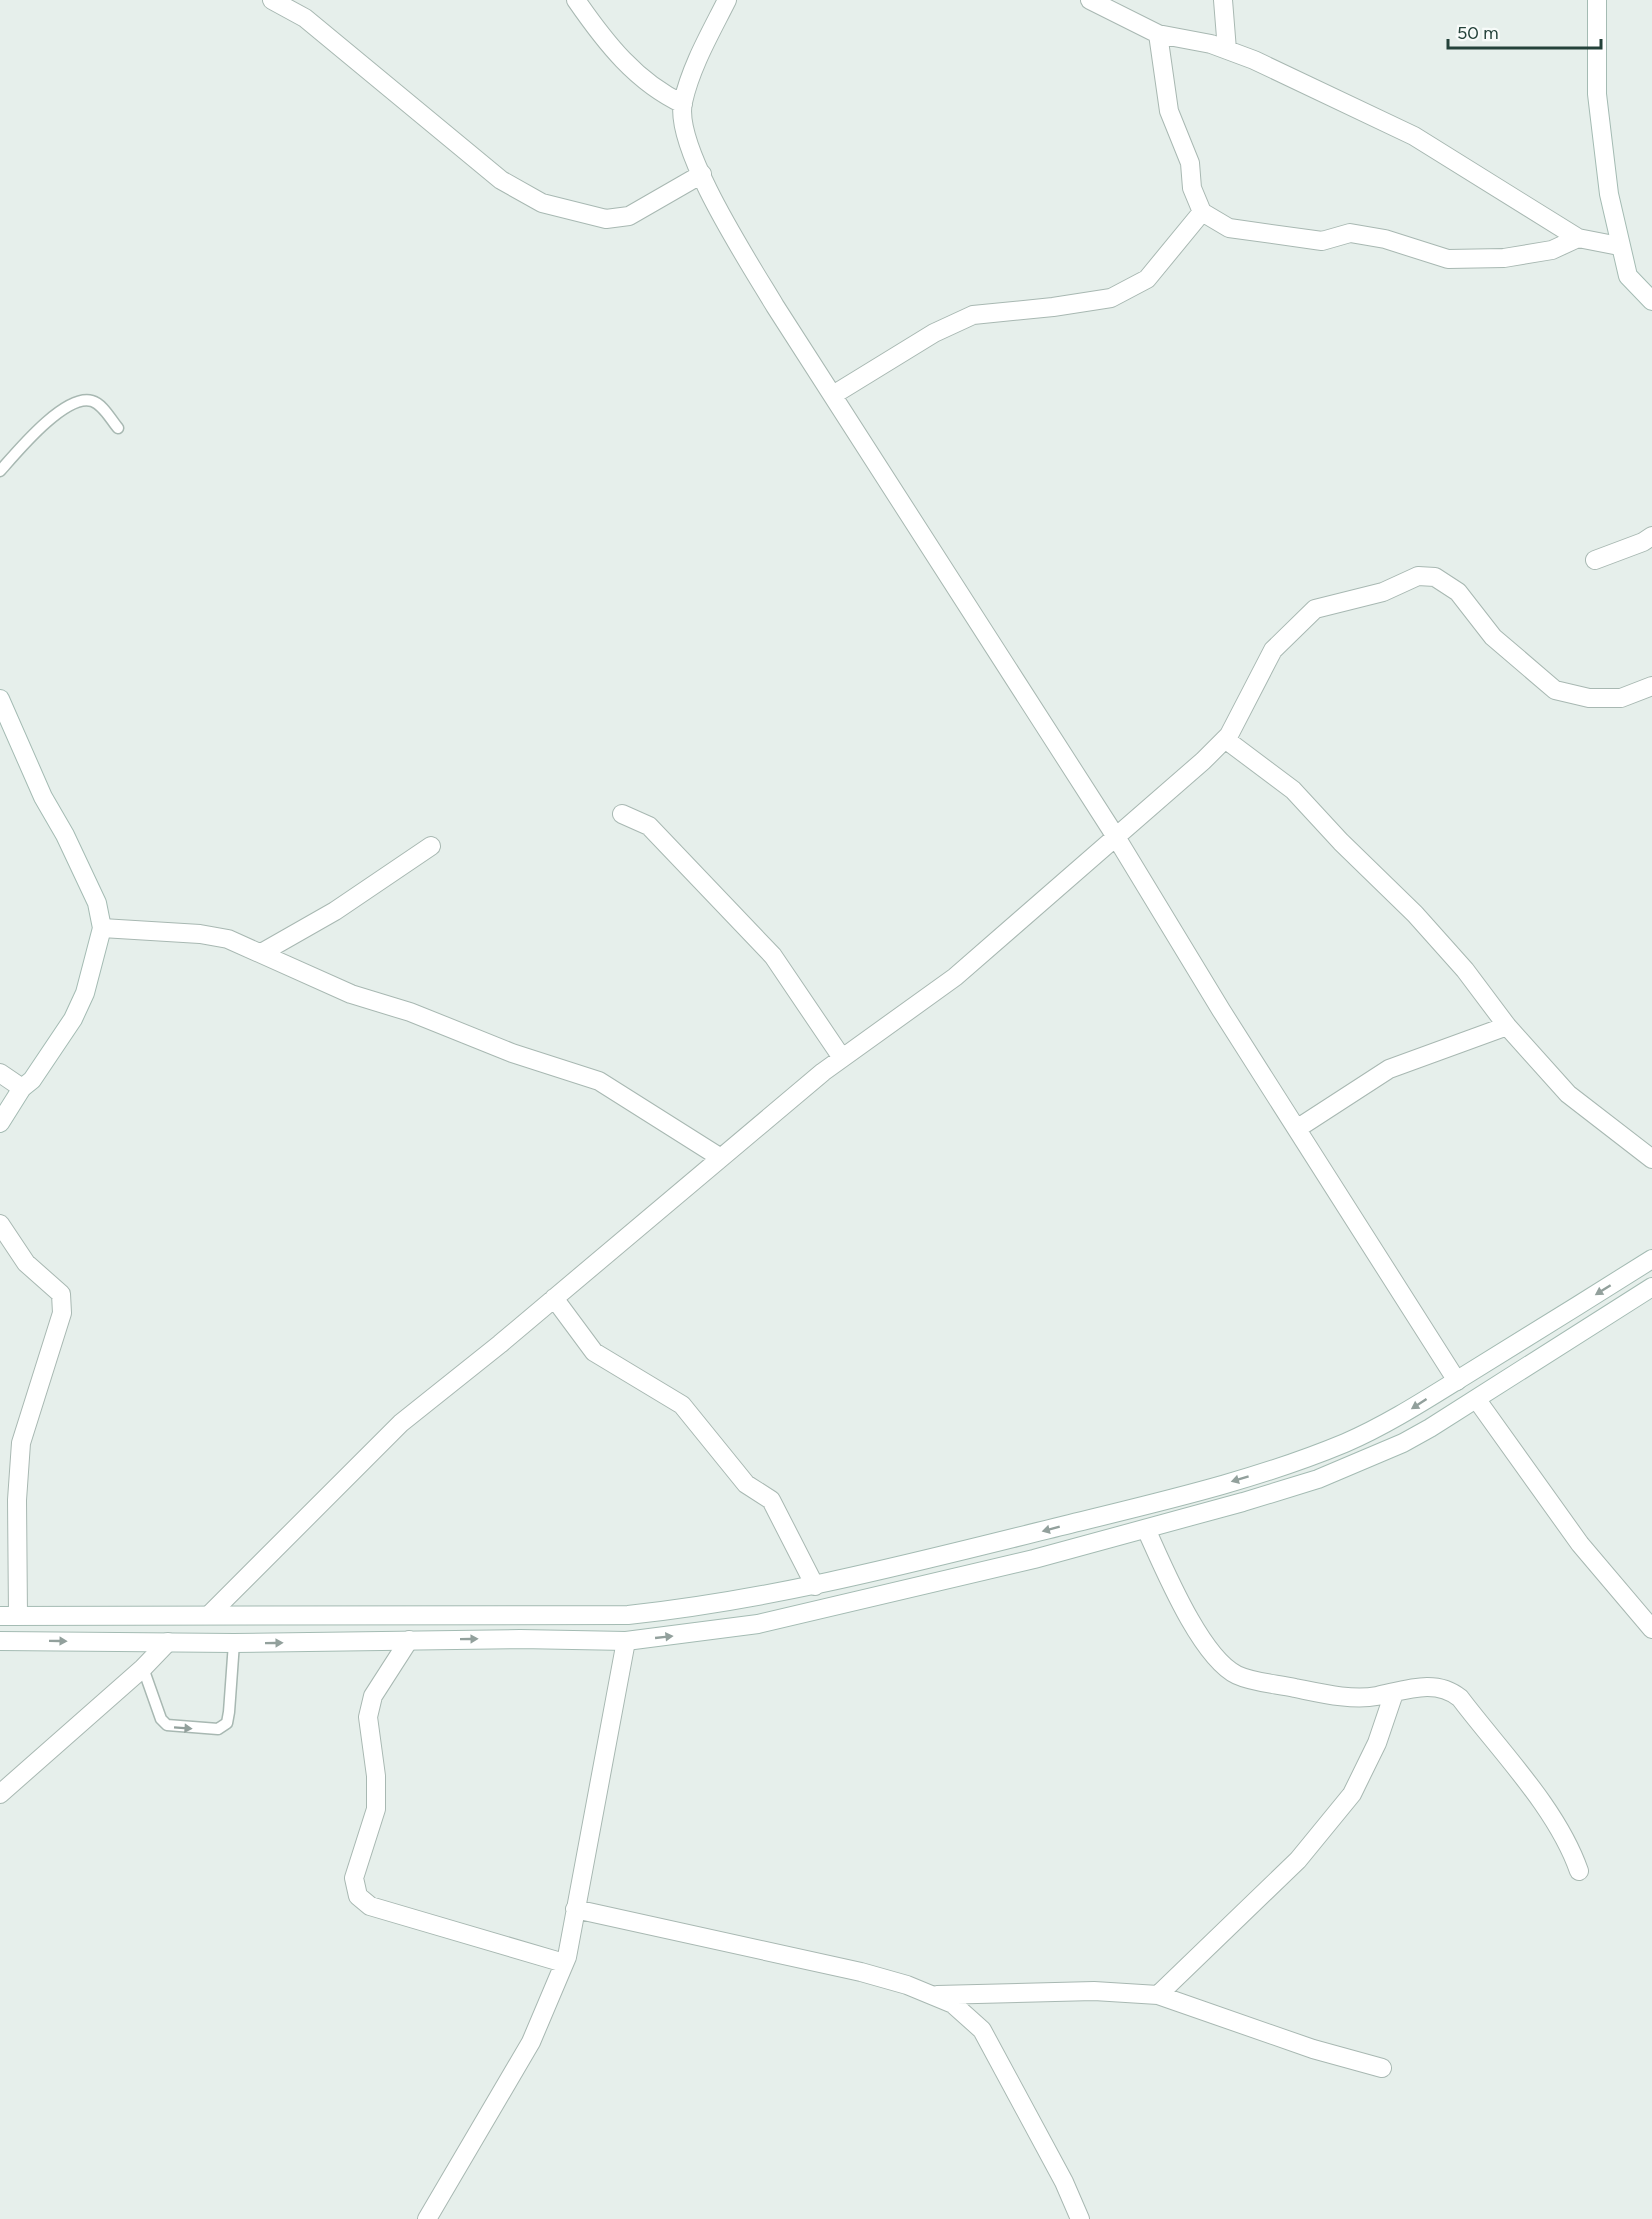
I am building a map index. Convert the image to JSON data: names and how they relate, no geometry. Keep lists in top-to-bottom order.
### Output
{
  "scale_bar": "50 m"
}
